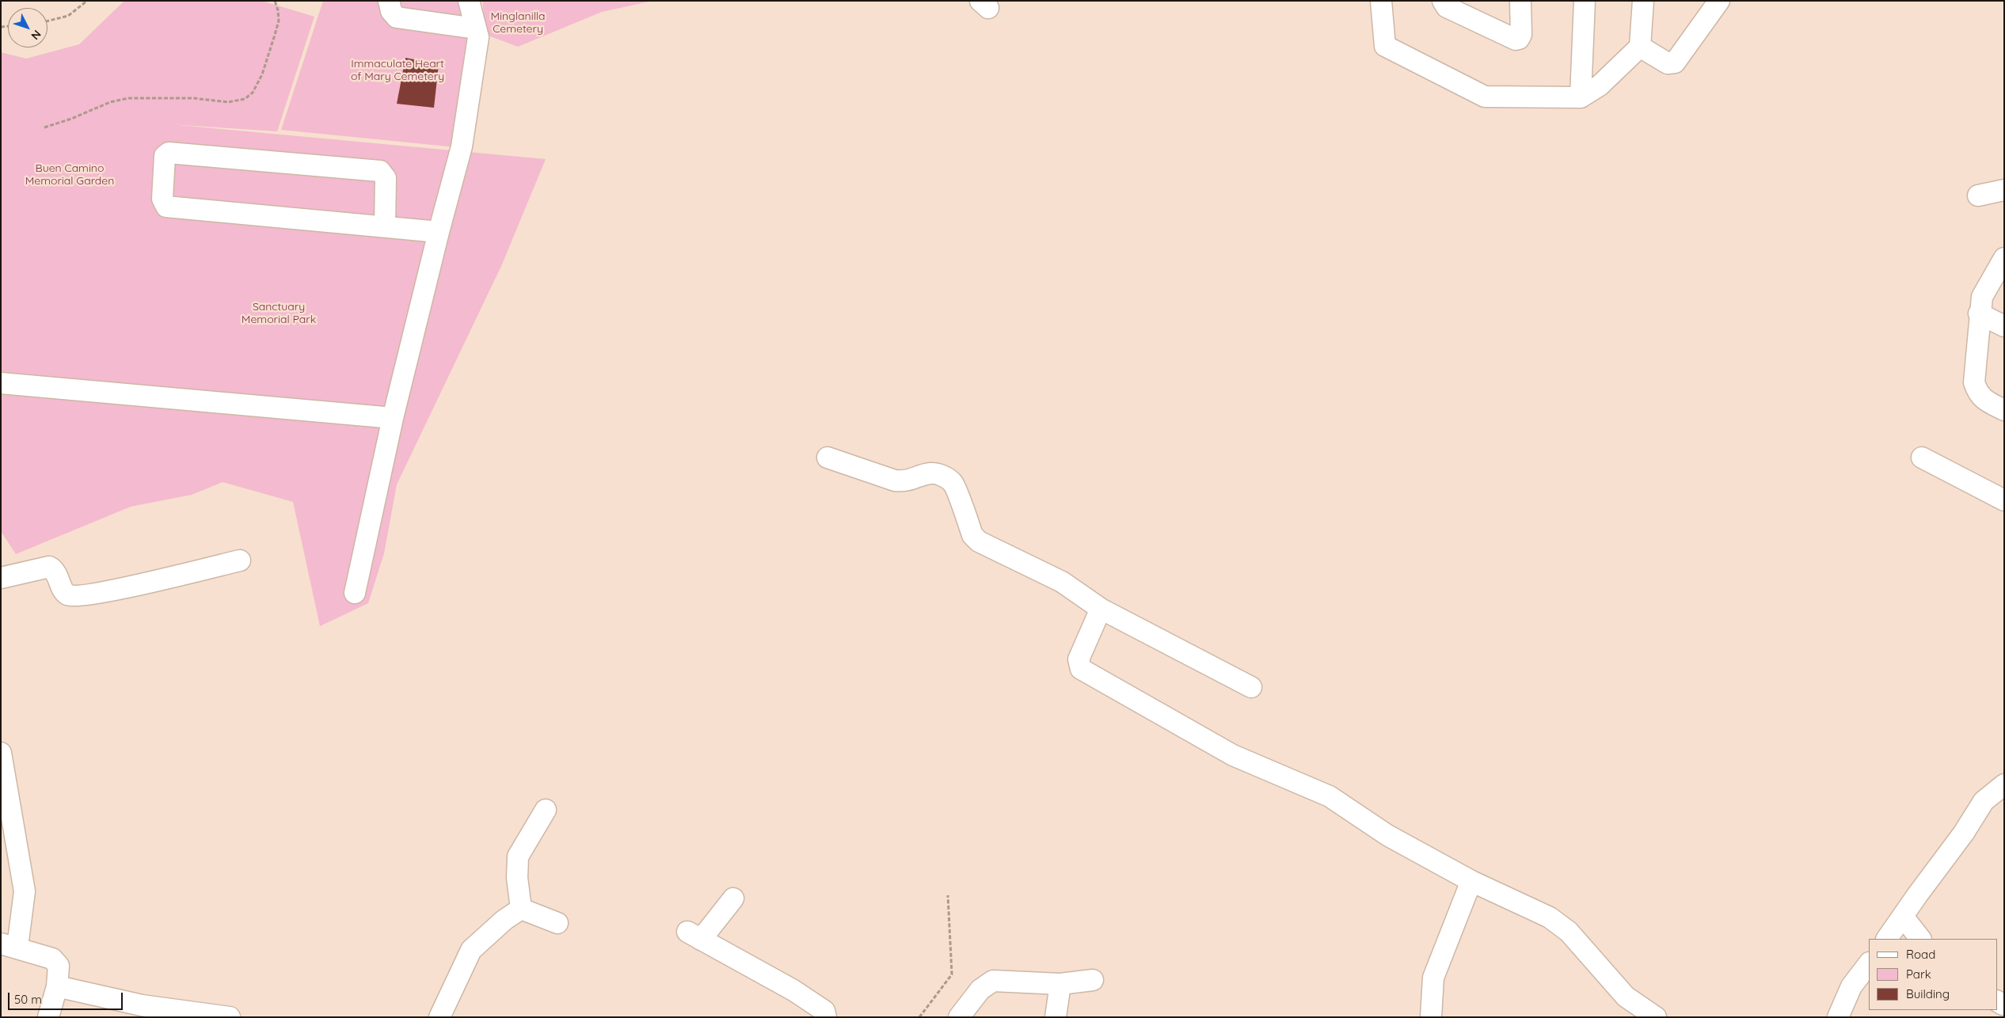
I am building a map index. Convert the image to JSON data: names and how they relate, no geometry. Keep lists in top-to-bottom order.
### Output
{
  "parks": [
    "Minglanilla Cemetery",
    "Immaculate Heart of Mary Cemetery",
    "Buen Camino Memorial Garden",
    "Sanctuary Memorial Park"
  ],
  "legend": ["Road", "Park", "Building"],
  "scale_bar": "50 m",
  "north": "bottom right"
}
